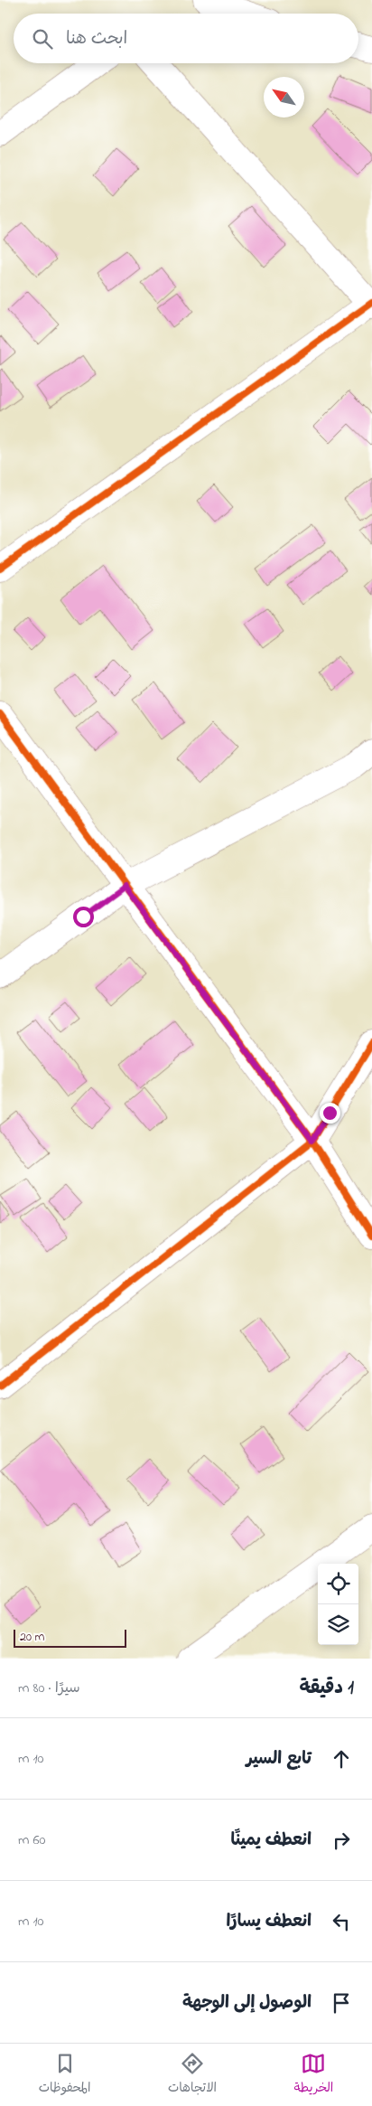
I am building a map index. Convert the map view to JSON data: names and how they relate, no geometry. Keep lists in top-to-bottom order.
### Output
{
  "scale_bar": "20 m",
  "north": "top left",
  "page": {
    "search": "ابحث هنا",
    "scale": "20 m",
    "heading": ["1 دقيقة", "سيرًا · 80 m"],
    "list": [
      ["تابع السير", "10 m"],
      ["انعطف يمينًا", "60 m"],
      ["انعطف يسارًا", "10 m"],
      "الوصول إلى الوجهة"
    ],
    "nav": ["الخريطة", "الاتجاهات", "المحفوظات"]
  }
}
